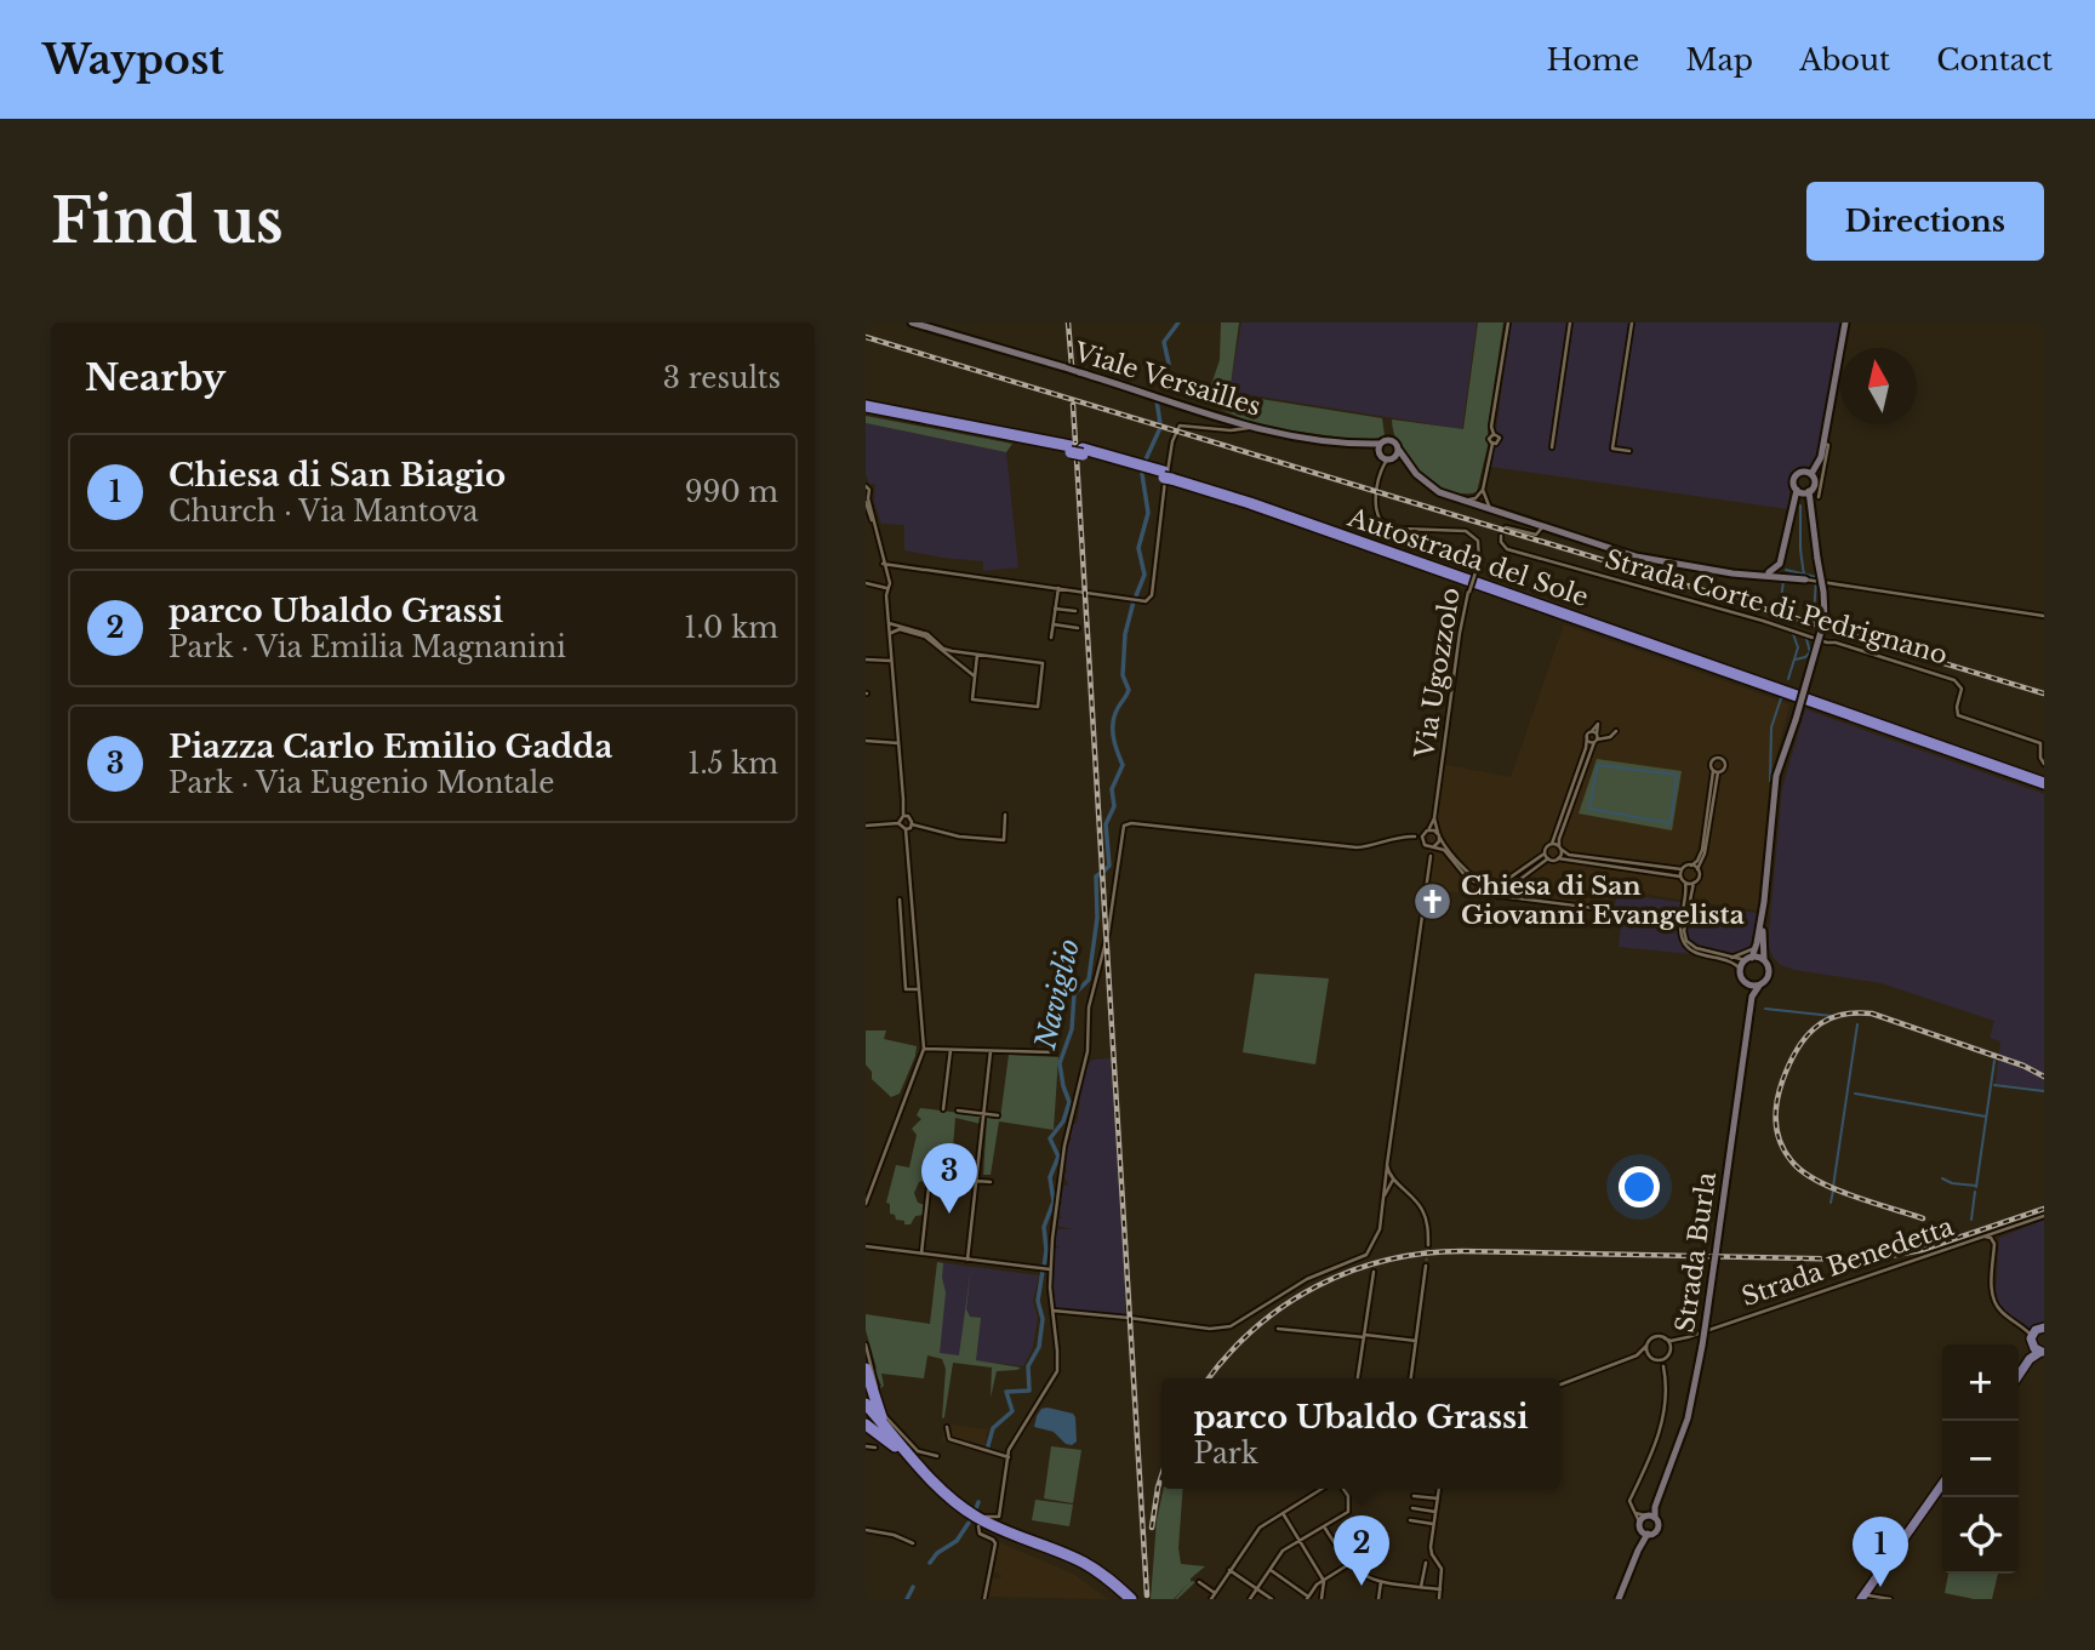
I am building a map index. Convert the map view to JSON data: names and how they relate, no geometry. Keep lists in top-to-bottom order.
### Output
{
  "streets": {
    "highway": ["Autostrada del Sole"],
    "main road": ["Viale Versailles", "Strada Burla"],
    "street": ["Strada Corte di Pedrignano", "Via Ugozzolo", "Strada Benedetta"]
  },
  "crossings": [
    ["Viale Versailles", "Via Ugozzolo"],
    ["Strada Burla", "Strada Benedetta"]
  ],
  "water": ["Naviglio"],
  "places": {
    "church": ["Chiesa di San Giovanni Evangelista"]
  },
  "north": "top",
  "page": {
    "header": "Waypost",
    "nav": [
      "Home",
      "Map",
      "About",
      "Contact"
    ],
    "buttons": "Directions",
    "title": "Find us",
    "heading": ["Nearby", "3 results"],
    "list": [
      {
        "mark": "1",
        "name": "Chiesa di San Biagio",
        "note": "Church · Via Mantova",
        "value": "990 m"
      },
      {
        "mark": "2",
        "name": "parco Ubaldo Grassi",
        "note": "Park · Via Emilia Magnanini",
        "value": "1.0 km"
      },
      {
        "mark": "3",
        "name": "Piazza Carlo Emilio Gadda",
        "note": "Park · Via Eugenio Montale",
        "value": "1.5 km"
      }
    ],
    "pins": ["3", "2", "1"],
    "map_buttons": ["+", "−"],
    "popup": ["parco Ubaldo Grassi", "Park"]
  }
}
